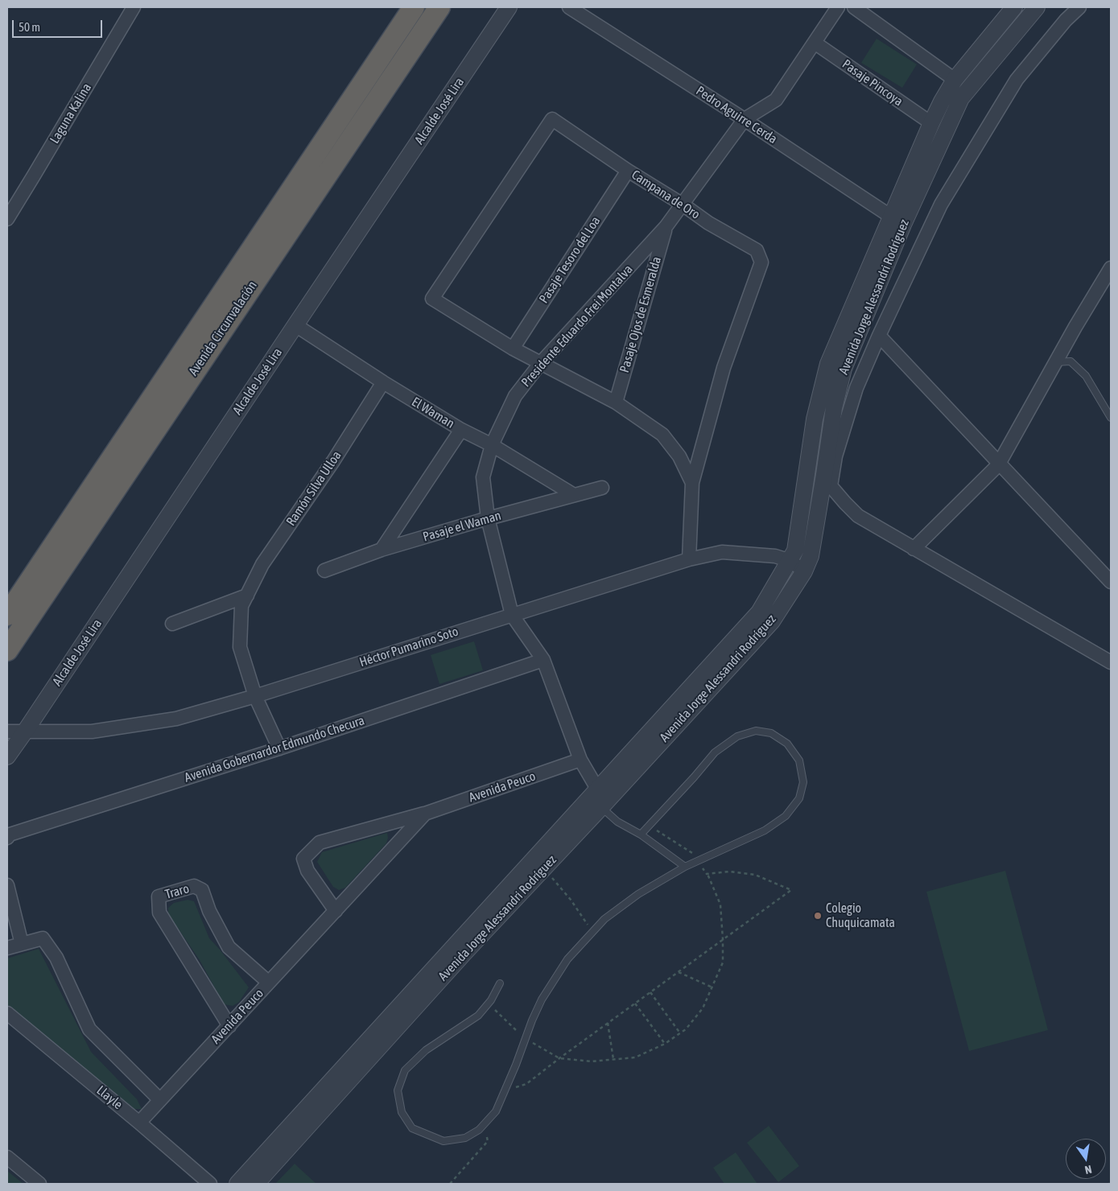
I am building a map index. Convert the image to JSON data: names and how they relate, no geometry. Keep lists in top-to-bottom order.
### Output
{
  "streets": {
    "highway": ["Avenida Circunvalación"],
    "street": [
      "Pasaje Pincoya",
      "Alcalde José Lira",
      "Laguna Kalina",
      "Pedro Aguirre Cerda",
      "Campana de Oro",
      "Pasaje Tesoro del Loa",
      "Avenida Jorge Alessandri Rodríguez",
      "Pasaje Ojos de Esmeralda",
      "Presidente Eduardo Frei Montalva",
      "El Waman",
      "Ramón Silva Ulloa",
      "Pasaje el Waman",
      "Héctor Pumarino Soto",
      "Avenida Gobernardor Edmundo Checura",
      "Avenida Peuco",
      "Traro",
      "Llayle"
    ]
  },
  "crossings": [
    ["Pasaje Pincoya", "Avenida Jorge Alessandri Rodríguez"],
    ["Pasaje Pincoya", "Presidente Eduardo Frei Montalva"],
    ["Alcalde José Lira", "El Waman"],
    ["Alcalde José Lira", "Héctor Pumarino Soto"],
    ["Pedro Aguirre Cerda", "Avenida Jorge Alessandri Rodríguez"],
    ["Pedro Aguirre Cerda", "Presidente Eduardo Frei Montalva"],
    ["Campana de Oro", "Pasaje Tesoro del Loa"],
    ["Campana de Oro", "Presidente Eduardo Frei Montalva"],
    ["Campana de Oro", "Héctor Pumarino Soto"],
    ["Avenida Jorge Alessandri Rodríguez", "Presidente Eduardo Frei Montalva"],
    ["Avenida Jorge Alessandri Rodríguez", "Héctor Pumarino Soto"],
    ["Pasaje Ojos de Esmeralda", "Presidente Eduardo Frei Montalva"],
    ["Presidente Eduardo Frei Montalva", "El Waman"],
    ["Presidente Eduardo Frei Montalva", "Pasaje el Waman"],
    ["Presidente Eduardo Frei Montalva", "Héctor Pumarino Soto"],
    ["Presidente Eduardo Frei Montalva", "Avenida Gobernardor Edmundo Checura"],
    ["Presidente Eduardo Frei Montalva", "Avenida Peuco"],
    ["El Waman", "Ramón Silva Ulloa"],
    ["El Waman", "Pasaje el Waman"],
    ["Ramón Silva Ulloa", "Héctor Pumarino Soto"],
    ["Ramón Silva Ulloa", "Avenida Gobernardor Edmundo Checura"],
    ["Avenida Peuco", "Traro"],
    ["Avenida Peuco", "Llayle"]
  ],
  "places": ["Colegio Chuquicamata"],
  "scale_bar": "50 m",
  "north": "bottom"
}
